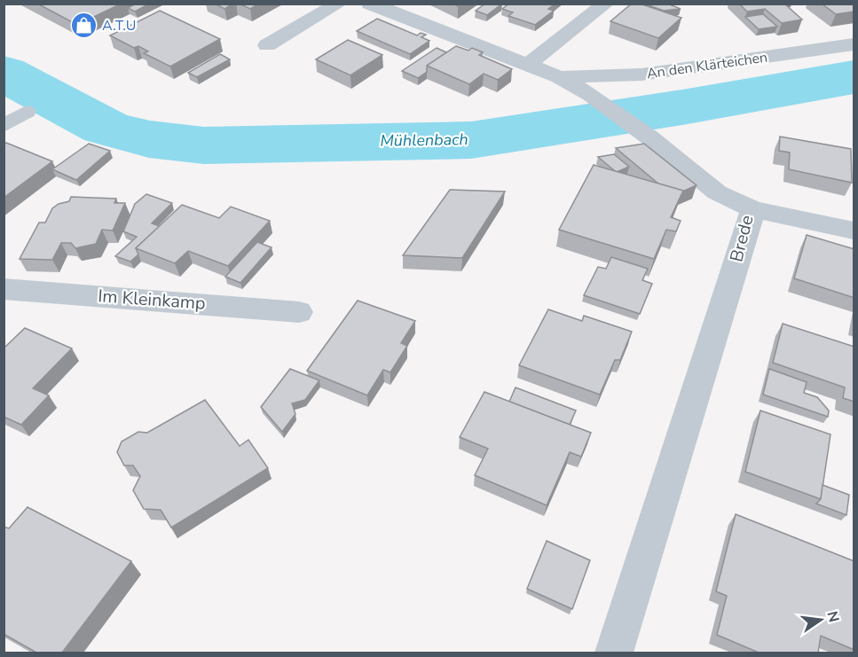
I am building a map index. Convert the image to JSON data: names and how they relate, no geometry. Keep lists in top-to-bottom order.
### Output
{
  "streets": {
    "street": ["An den Klärteichen", "Brede", "Im Kleinkamp"]
  },
  "crossings": [
    ["An den Klärteichen", "Brede"]
  ],
  "water": ["Mühlenbach"],
  "places": {
    "shop": ["A.T.U"]
  },
  "north": "right"
}
